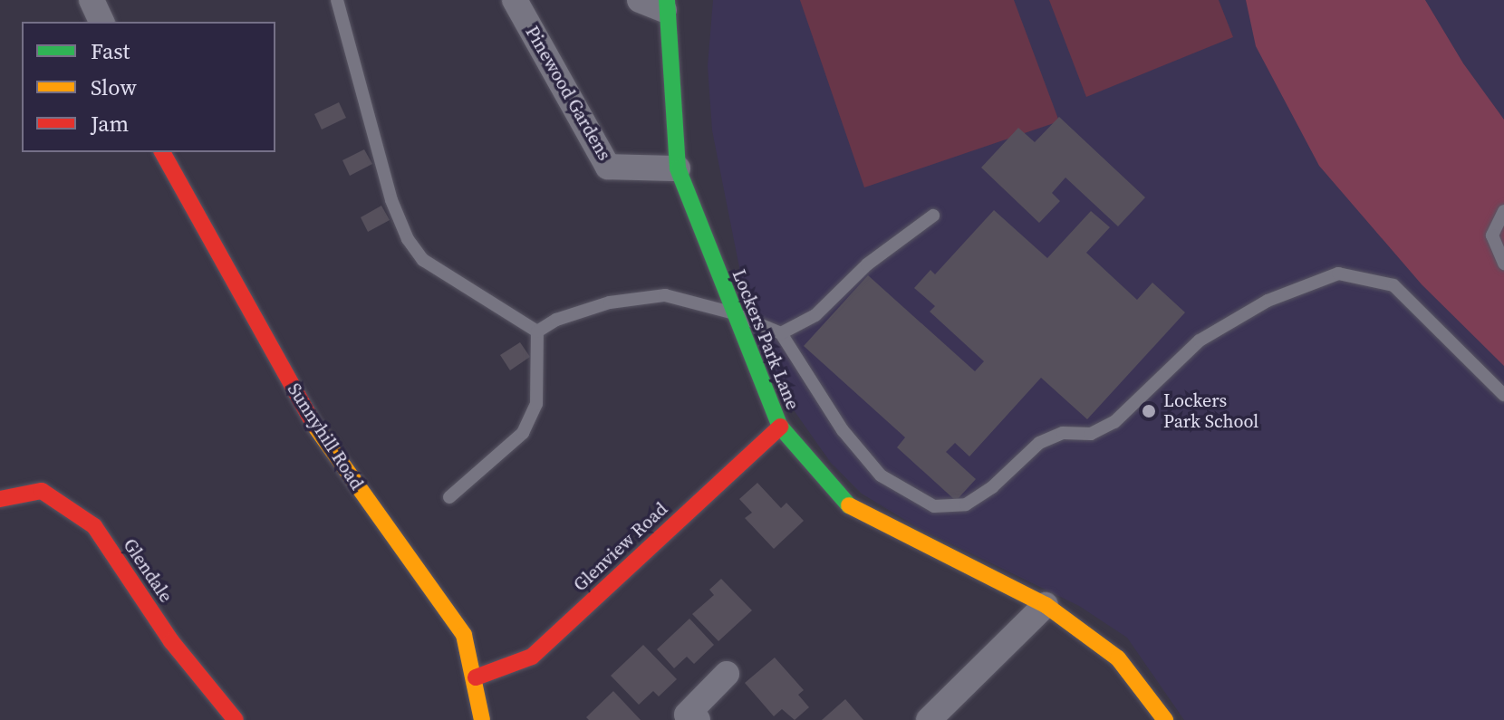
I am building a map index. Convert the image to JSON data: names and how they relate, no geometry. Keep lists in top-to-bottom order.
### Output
{
  "streets": {
    "street": [
      "Pinewood Gardens",
      "Lockers Park Lane",
      "Sunnyhill Road",
      "Glenview Road",
      "Glendale"
    ]
  },
  "crossings": [
    ["Pinewood Gardens", "Lockers Park Lane"],
    ["Lockers Park Lane", "Glenview Road"],
    ["Sunnyhill Road", "Glenview Road"]
  ],
  "places": ["Lockers Park School"],
  "legend": ["Fast", "Slow", "Jam"]
}
